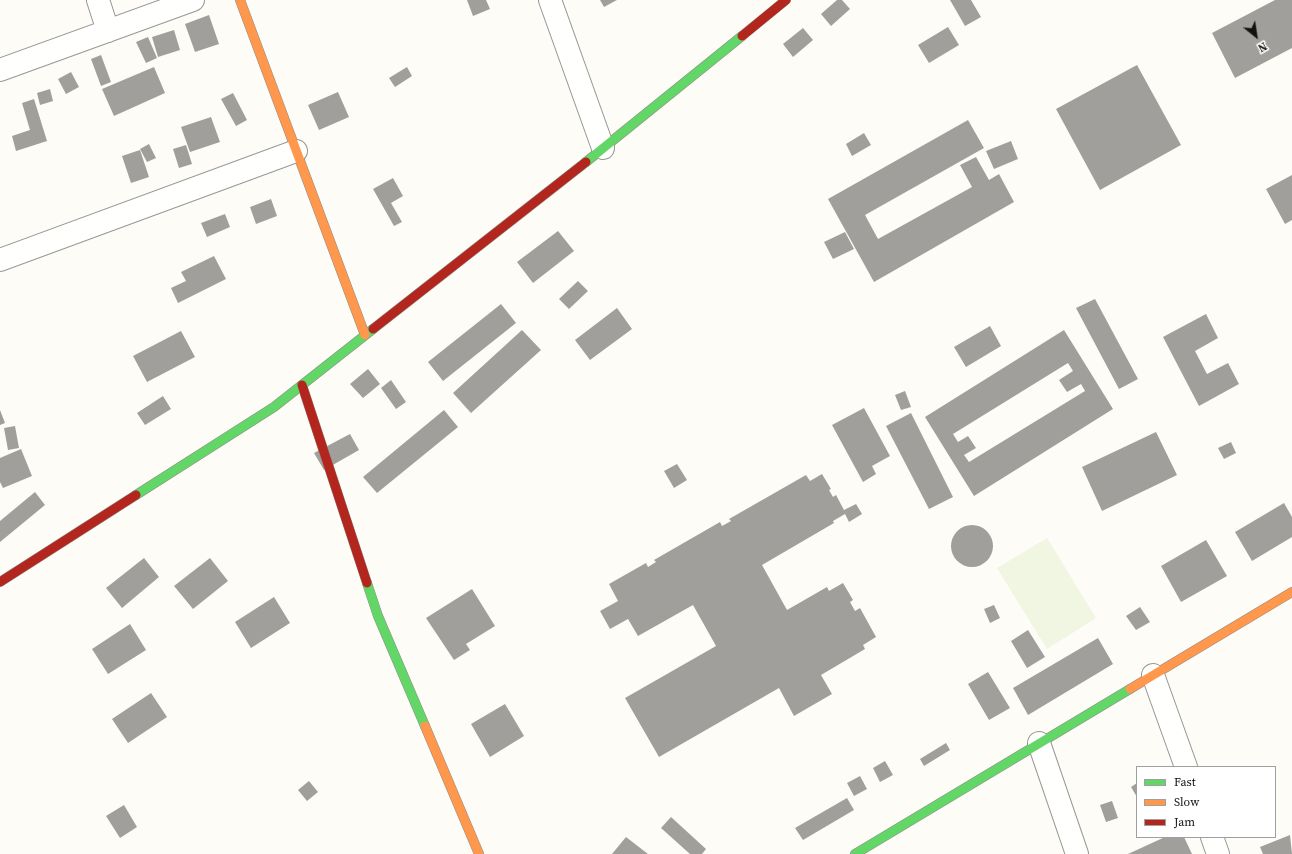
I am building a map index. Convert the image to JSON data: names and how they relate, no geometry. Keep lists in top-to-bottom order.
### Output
{
  "legend": ["Fast", "Slow", "Jam"],
  "north": "bottom right"
}
